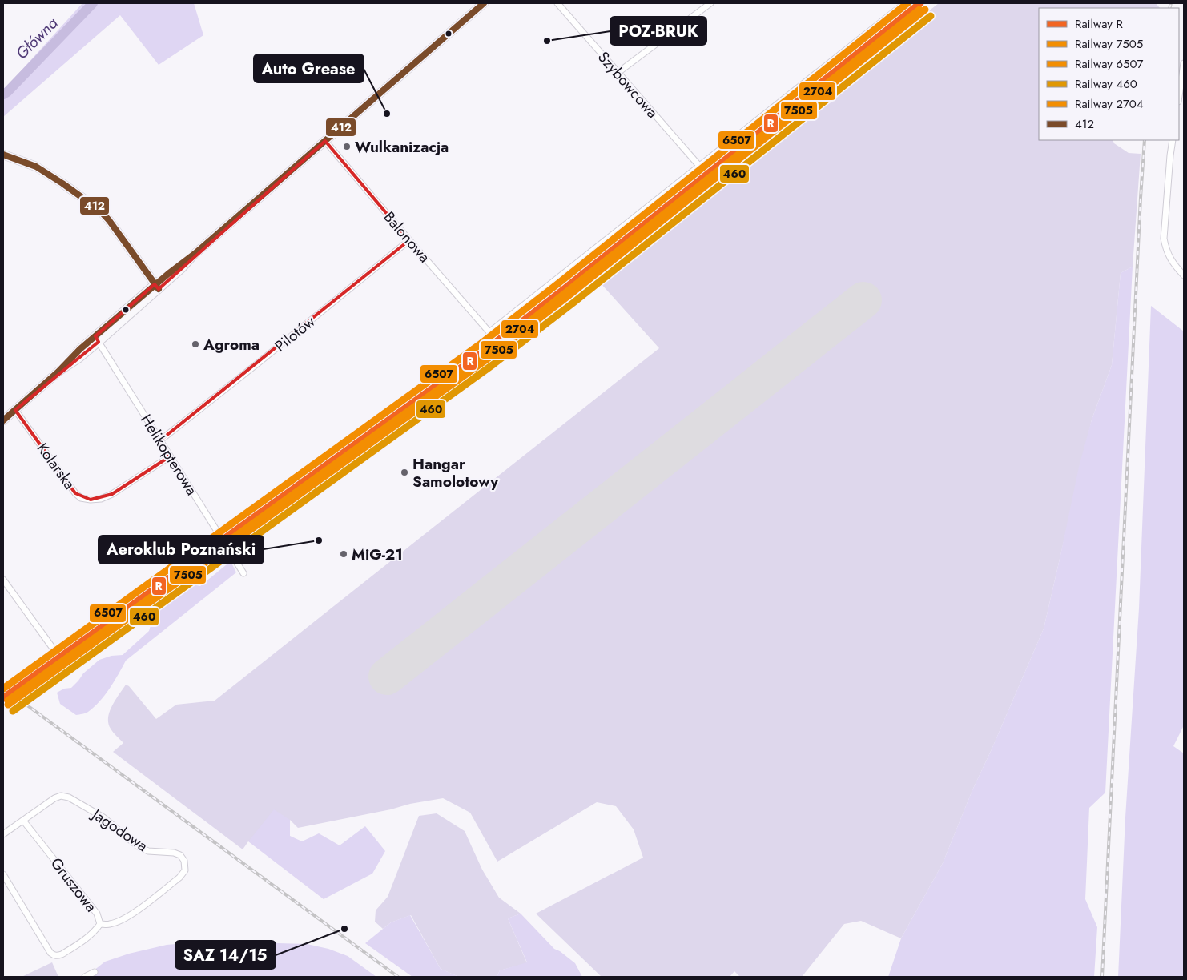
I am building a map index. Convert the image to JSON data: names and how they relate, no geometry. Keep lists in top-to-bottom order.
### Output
{
  "streets": {
    "street": [
      "Szybowcowa",
      "Balonowa",
      "Pilotów",
      "Helikopterowa",
      "Kolarska",
      "Jagodowa",
      "Gruszowa"
    ]
  },
  "crossings": [
    ["Szybowcowa", "Balonowa"],
    ["Balonowa", "Pilotów"],
    ["Pilotów", "Helikopterowa"],
    ["Helikopterowa", "Kolarska"],
    ["Jagodowa", "Gruszowa"]
  ],
  "water": ["Główna"],
  "places": [
    "POZ-BRUK",
    "Auto Grease",
    "Wulkanizacja",
    "Agroma",
    "Hangar Samolotowy",
    "Aeroklub Poznański",
    "MiG-21",
    "SAZ 14/15"
  ],
  "lines": [
    "rail line R",
    "rail line 6507",
    "transit line 412",
    "rail line 7505",
    "rail line 2704",
    "rail line 460"
  ],
  "legend": [
    "Railway R",
    "Railway 7505",
    "Railway 6507",
    "Railway 460",
    "Railway 2704",
    "412"
  ]
}
